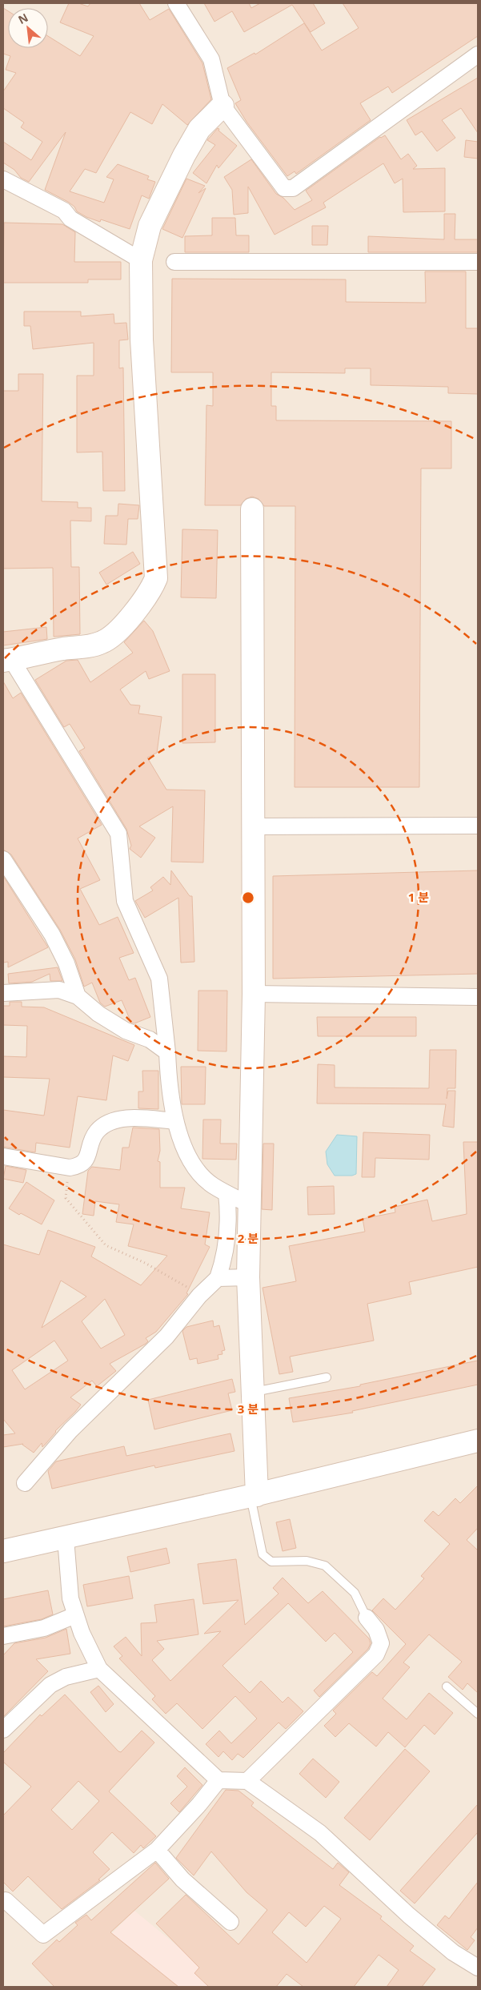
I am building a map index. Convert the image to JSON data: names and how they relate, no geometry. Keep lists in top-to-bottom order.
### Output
{
  "north": "top left",
  "rings": ["1 분", "2 분", "3 분"]
}
